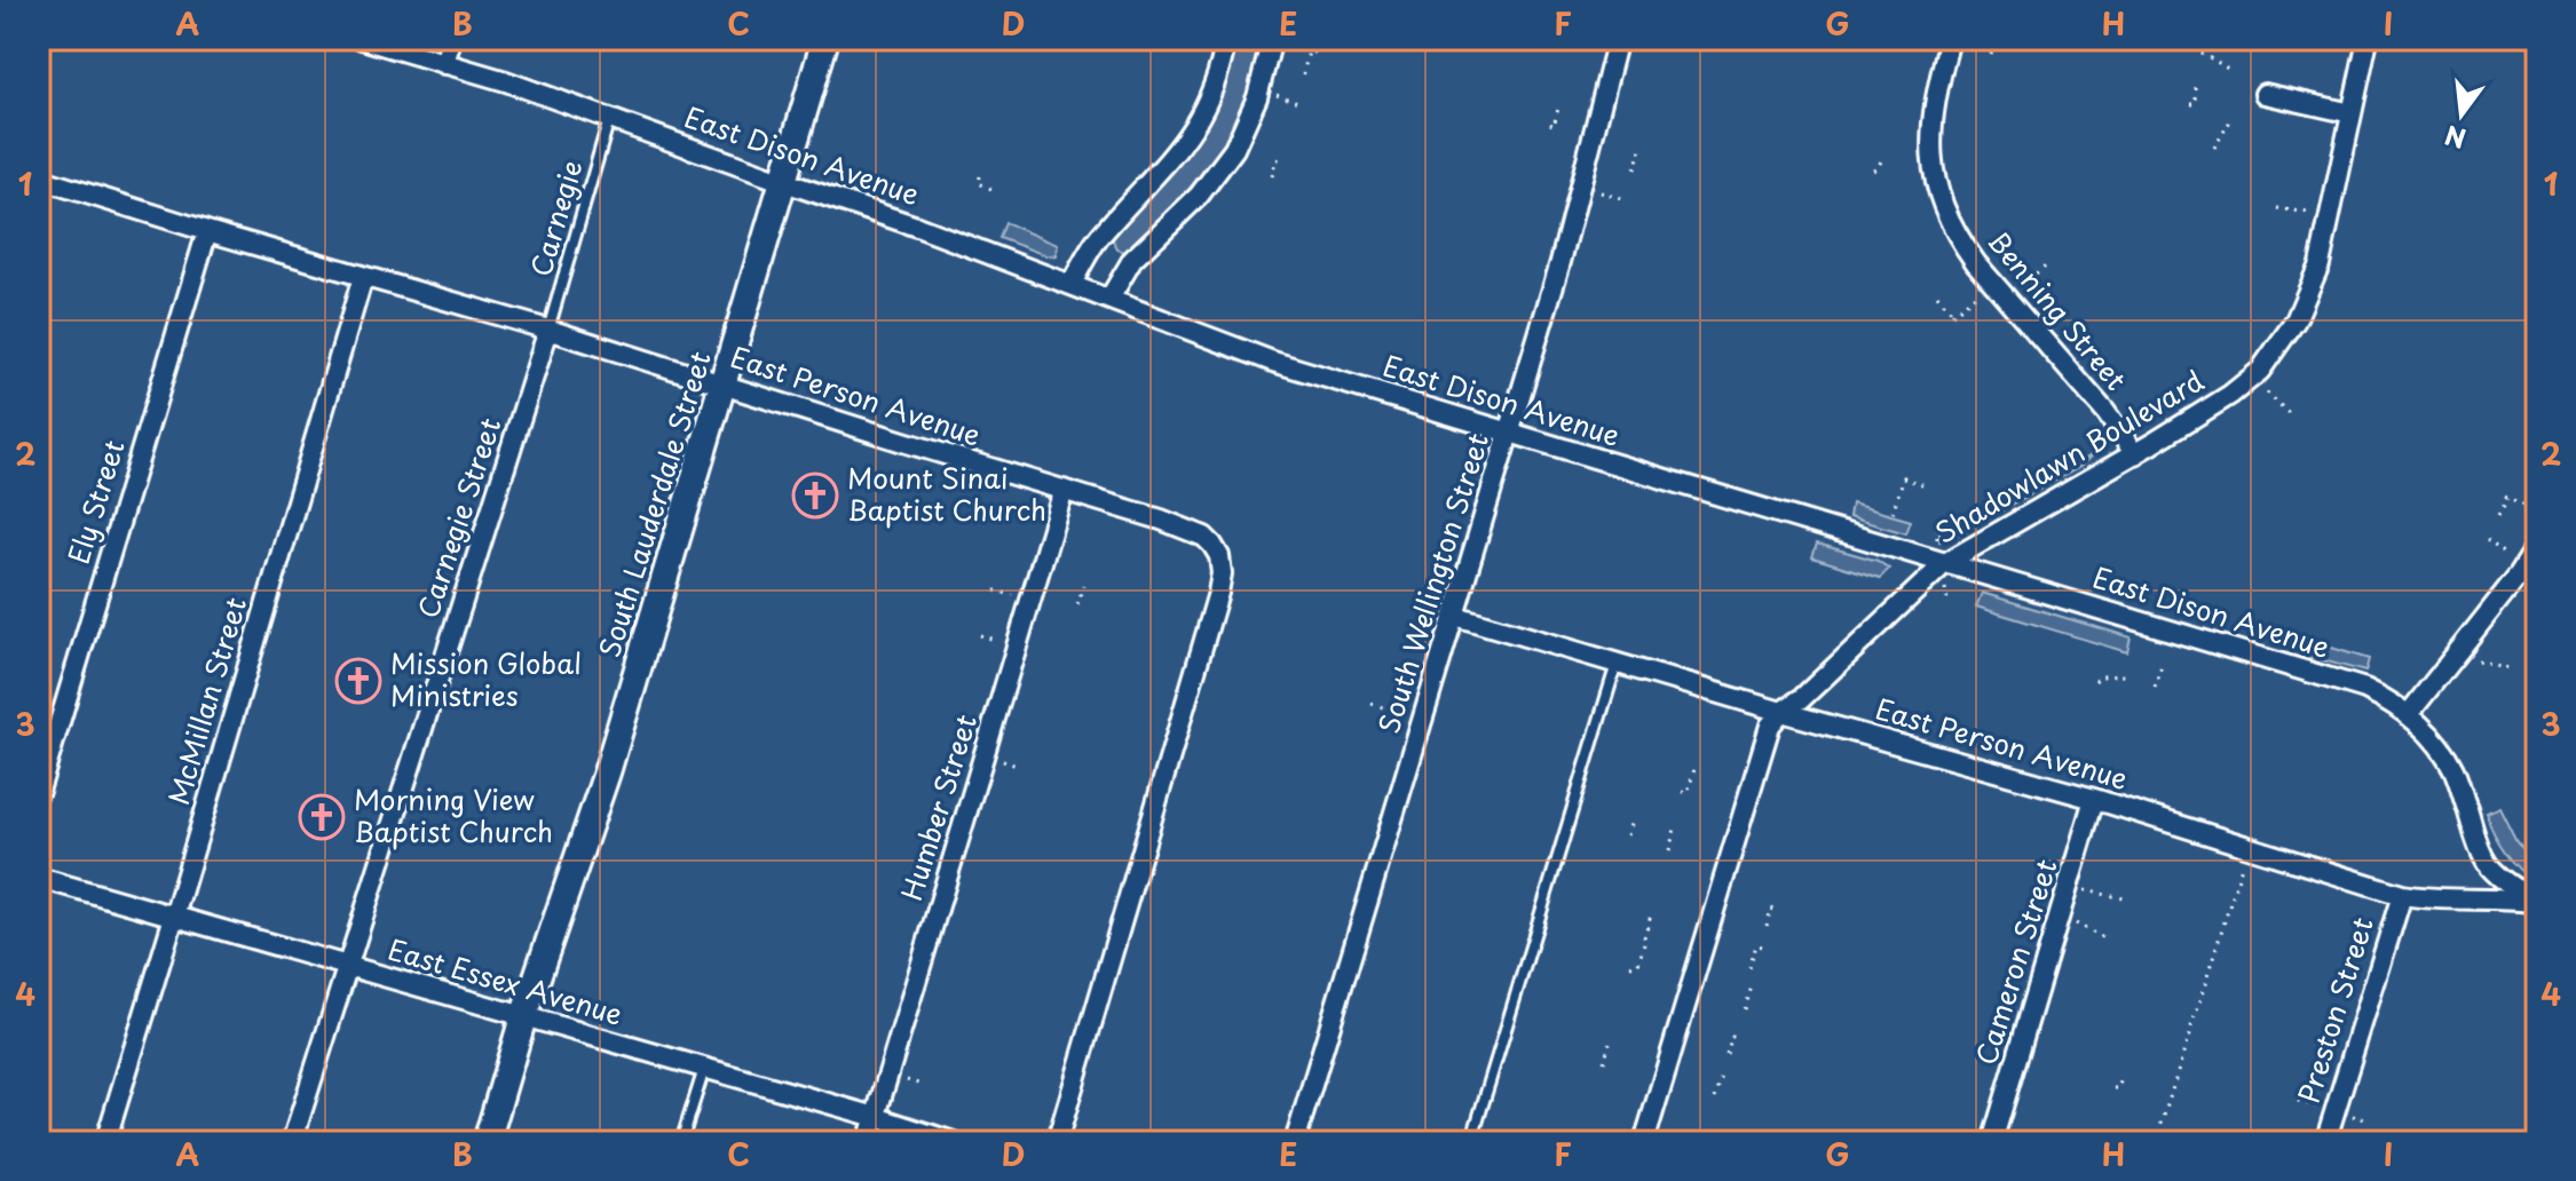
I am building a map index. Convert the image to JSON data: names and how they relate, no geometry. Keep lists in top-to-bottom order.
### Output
{
  "streets": {
    "street": [
      "East Dison Avenue",
      "Benning Street",
      "East Person Avenue",
      "Shadowlawn Boulevard",
      "Ely Street",
      "South Lauderdale Street",
      "Carnegie Street",
      "South Wellington Street",
      "McMillan Street",
      "Humber Street",
      "Cameron Street",
      "East Essex Avenue",
      "Preston Street"
    ],
    "lane": ["Carnegie"]
  },
  "crossings": [
    ["East Dison Avenue", "Carnegie"],
    ["East Dison Avenue", "East Person Avenue"],
    ["East Dison Avenue", "Shadowlawn Boulevard"],
    ["East Dison Avenue", "South Lauderdale Street"],
    ["East Dison Avenue", "South Wellington Street"],
    ["Carnegie", "East Person Avenue"],
    ["Carnegie", "Carnegie Street"],
    ["Benning Street", "Shadowlawn Boulevard"],
    ["East Person Avenue", "Shadowlawn Boulevard"],
    ["East Person Avenue", "Ely Street"],
    ["East Person Avenue", "South Lauderdale Street"],
    ["East Person Avenue", "Carnegie Street"],
    ["East Person Avenue", "South Wellington Street"],
    ["East Person Avenue", "McMillan Street"],
    ["East Person Avenue", "Humber Street"],
    ["East Person Avenue", "Cameron Street"],
    ["East Person Avenue", "Preston Street"],
    ["South Lauderdale Street", "East Essex Avenue"],
    ["Carnegie Street", "East Essex Avenue"],
    ["McMillan Street", "East Essex Avenue"],
    ["Humber Street", "East Essex Avenue"]
  ],
  "places": {
    "church": ["Mount Sinai Baptist Church", "Mission Global Ministries", "Morning View Baptist Church"]
  },
  "north": "bottom",
  "grid": {
    "columns": [
      "A",
      "B",
      "C",
      "D",
      "E",
      "F",
      "G",
      "H",
      "I"
    ],
    "rows": [
      "1",
      "2",
      "3",
      "4"
    ]
  }
}
